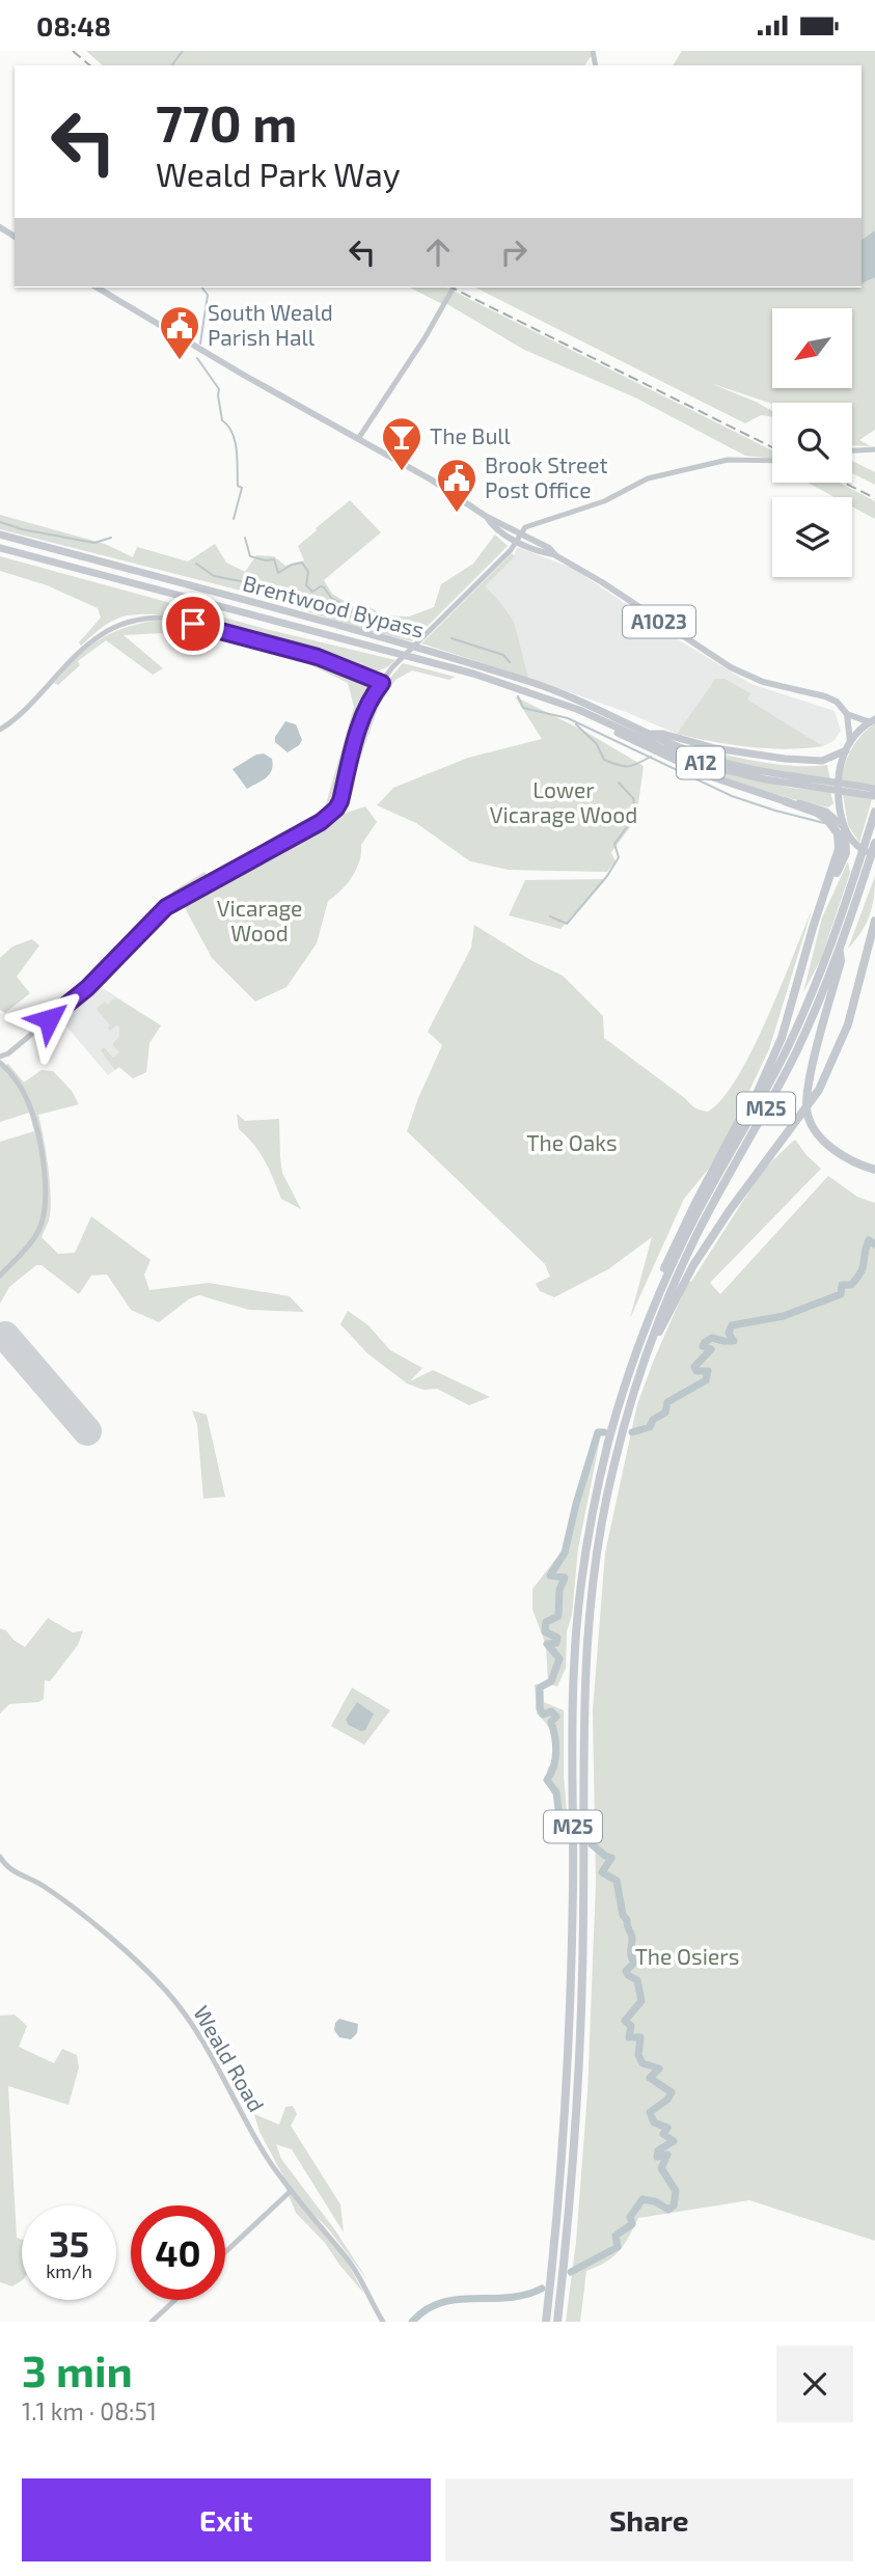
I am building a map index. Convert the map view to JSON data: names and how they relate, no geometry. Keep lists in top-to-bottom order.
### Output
{
  "streets": {
    "highway": ["Brentwood Bypass", "A12", "M25"],
    "main road": ["A1023"],
    "street": ["Weald Road"]
  },
  "crossings": [
    ["Brentwood Bypass", "A12"],
    ["A12", "M25"]
  ],
  "parks": [
    "Lower Vicarage Wood",
    "Vicarage Wood",
    "The Oaks",
    "The Osiers"
  ],
  "places": {
    "public building": ["South Weald Parish Hall", "Brook Street Post Office"],
    "bar": ["The Bull"]
  },
  "north": "bottom left",
  "page": {
    "status": "08:48",
    "turn": ["770 m", "Weald Park Way"],
    "speed": "35 km/h",
    "limit": "40",
    "heading": ["3 min", "1.1 km · 08:51"],
    "buttons": ["Exit", "Share"]
  }
}
